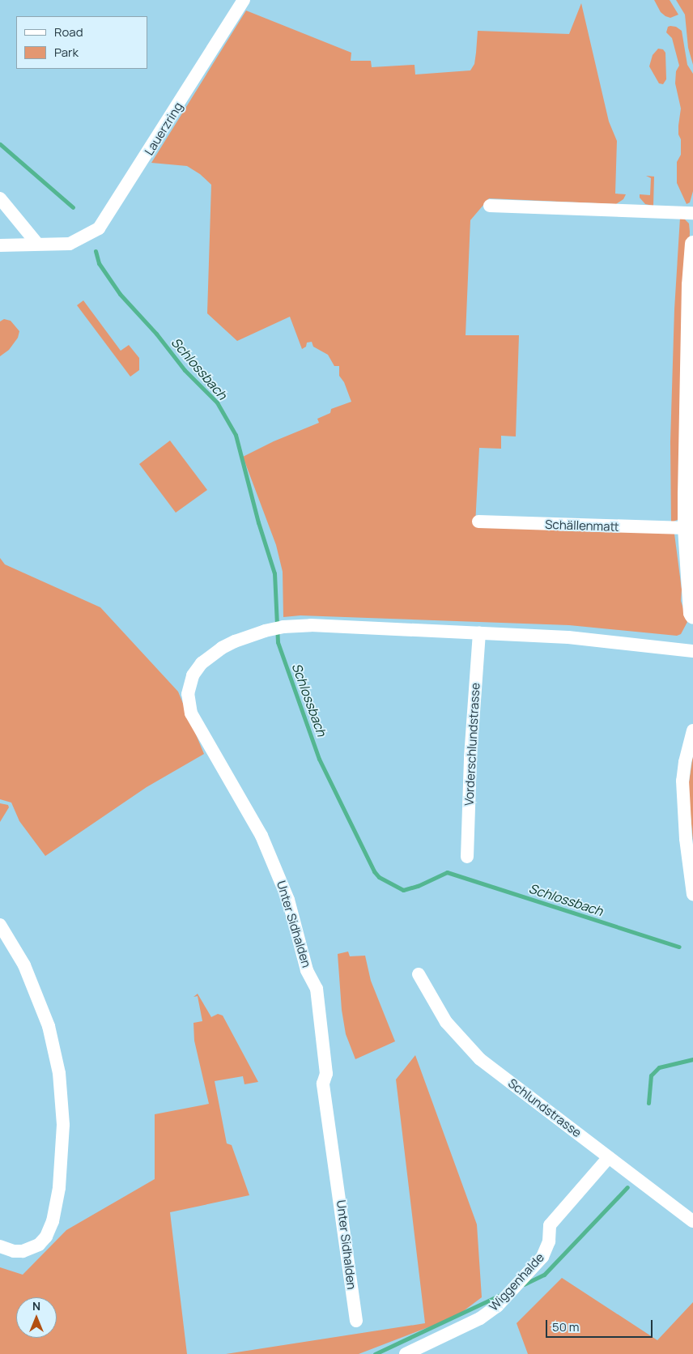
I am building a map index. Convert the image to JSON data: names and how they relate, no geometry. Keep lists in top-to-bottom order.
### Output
{
  "streets": {
    "street": [
      "Lauerzring",
      "Schällenmatt",
      "Vorderschlundstrasse",
      "Unter Sidhalden",
      "Schlundstrasse",
      "Wiggenhalde"
    ]
  },
  "crossings": [
    ["Vorderschlundstrasse", "Unter Sidhalden"],
    ["Schlundstrasse", "Wiggenhalde"]
  ],
  "water": ["Schlossbach"],
  "legend": ["Road", "Park"],
  "scale_bar": "50 m",
  "north": "top"
}
